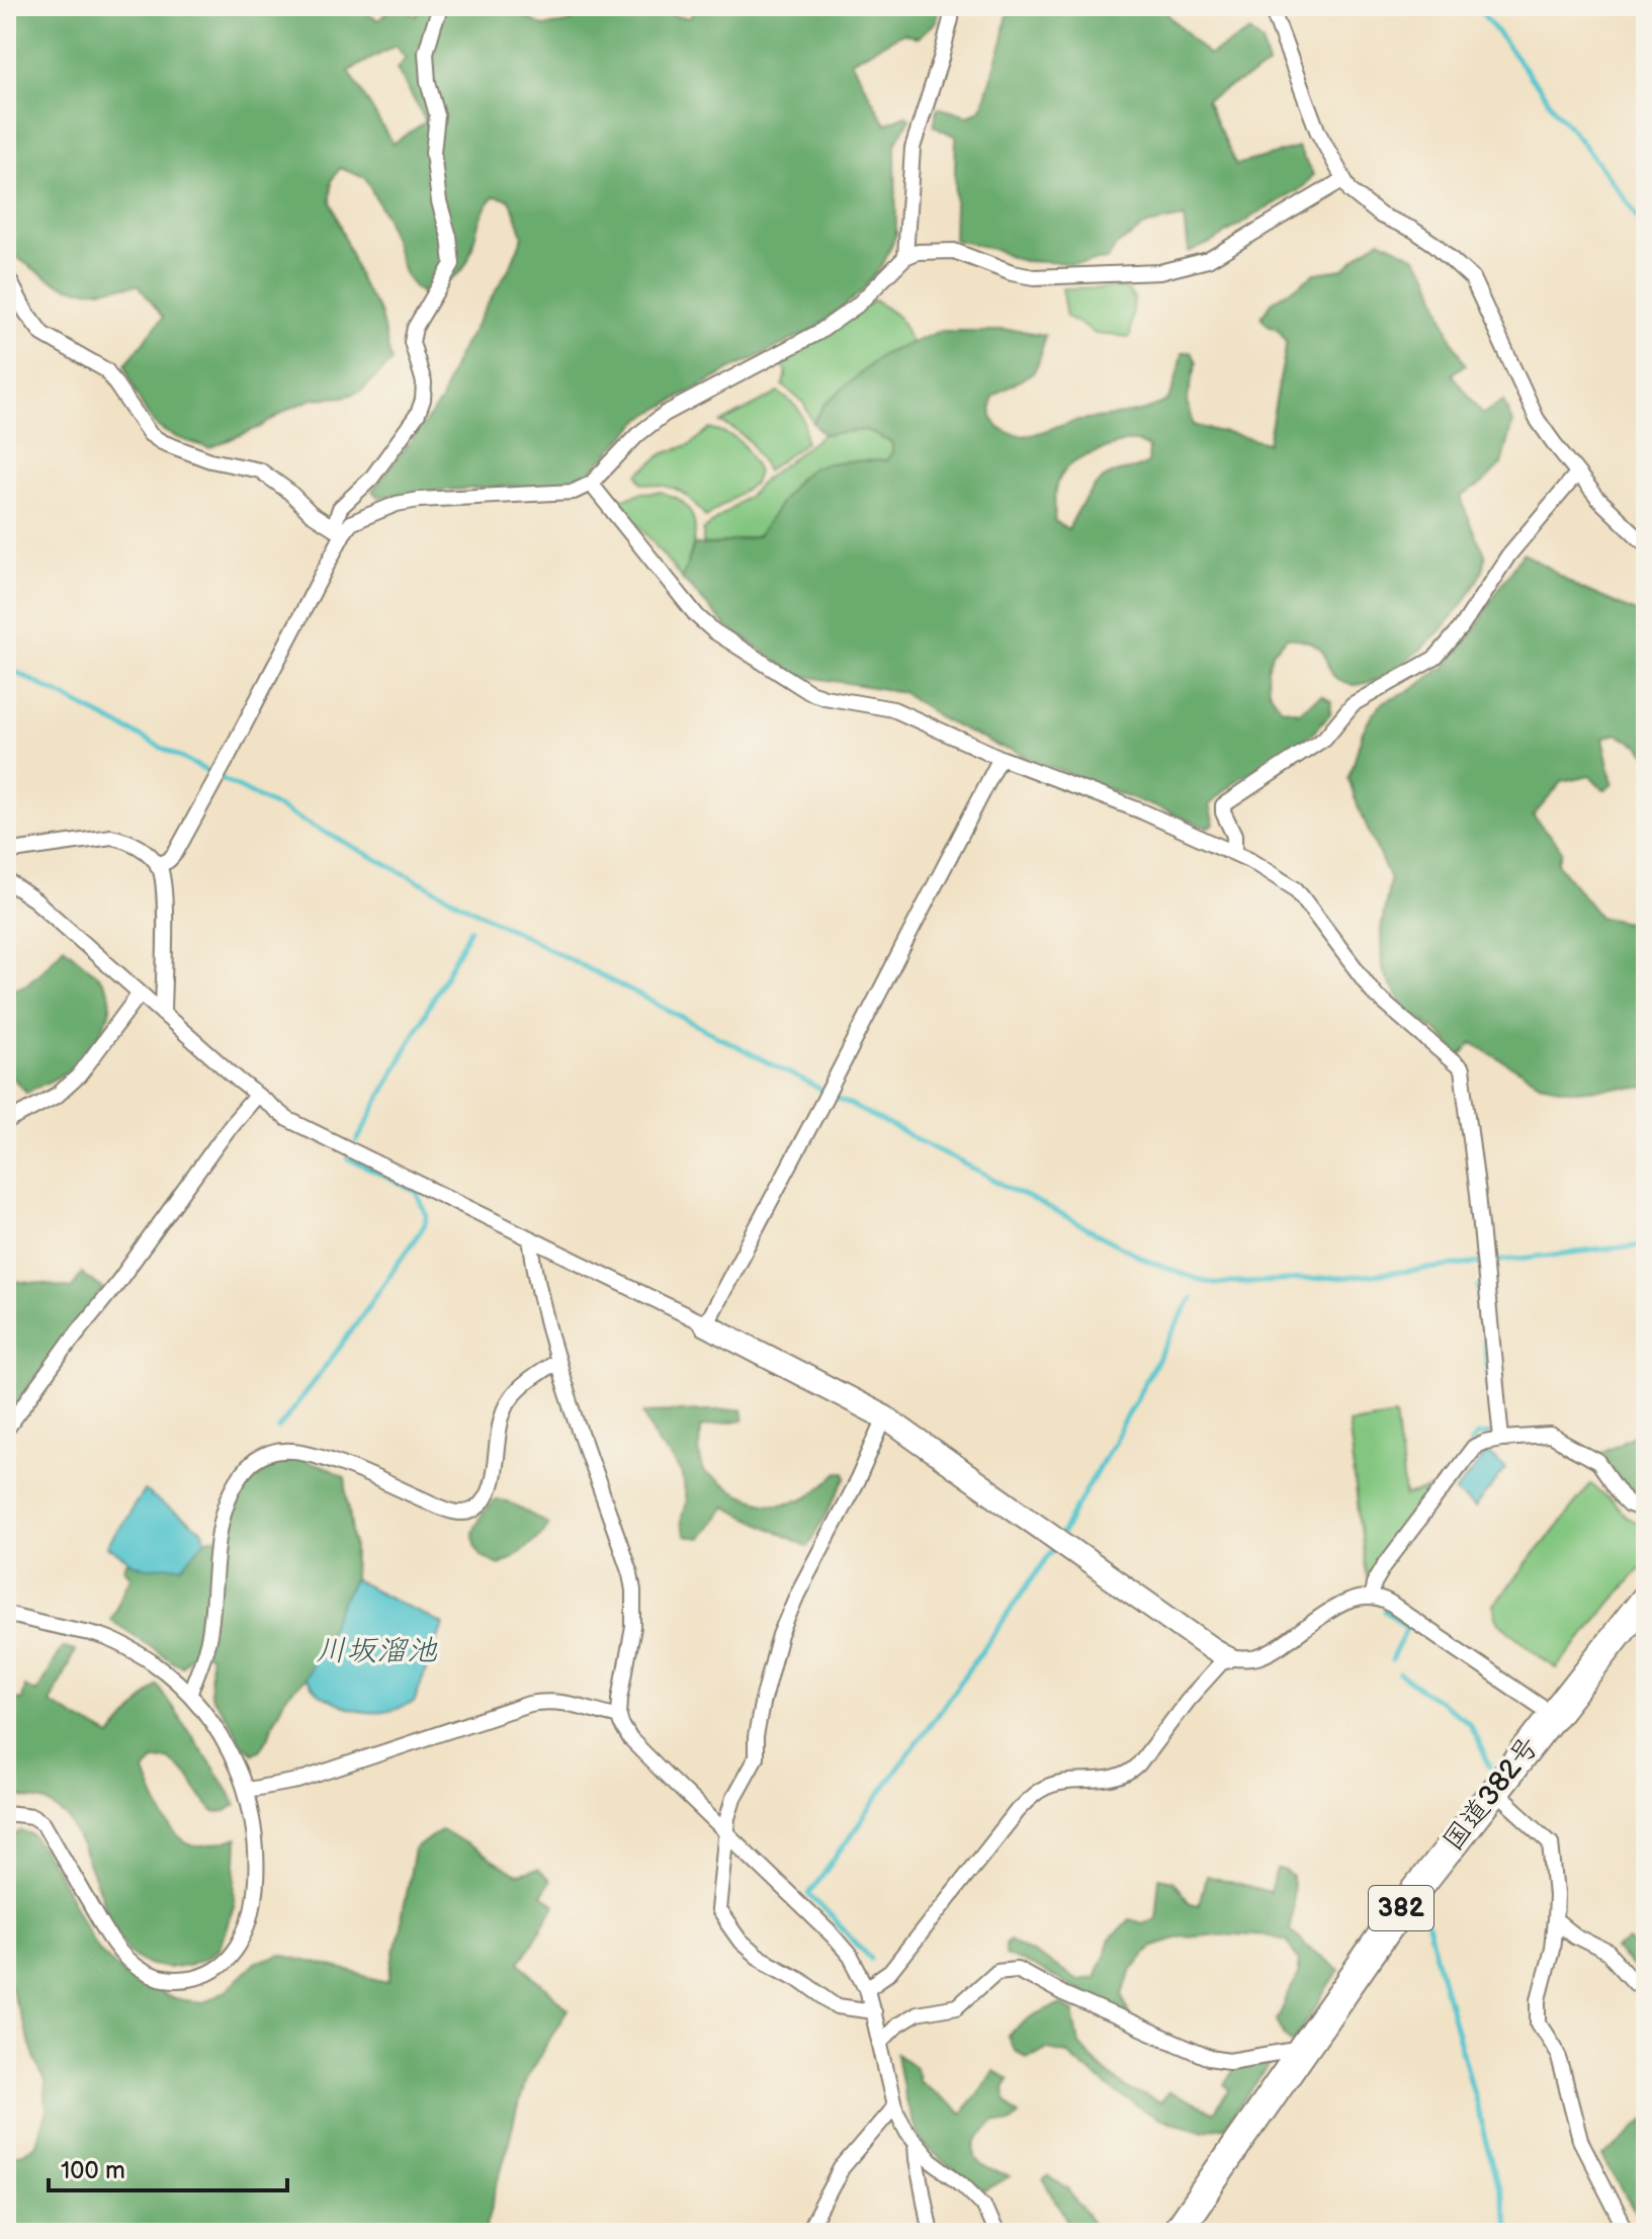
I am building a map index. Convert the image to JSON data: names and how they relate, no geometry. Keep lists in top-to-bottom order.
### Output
{
  "streets": {
    "highway": ["国道382号", "382"]
  },
  "water": ["川坂溜池"],
  "scale_bar": "100 m"
}
